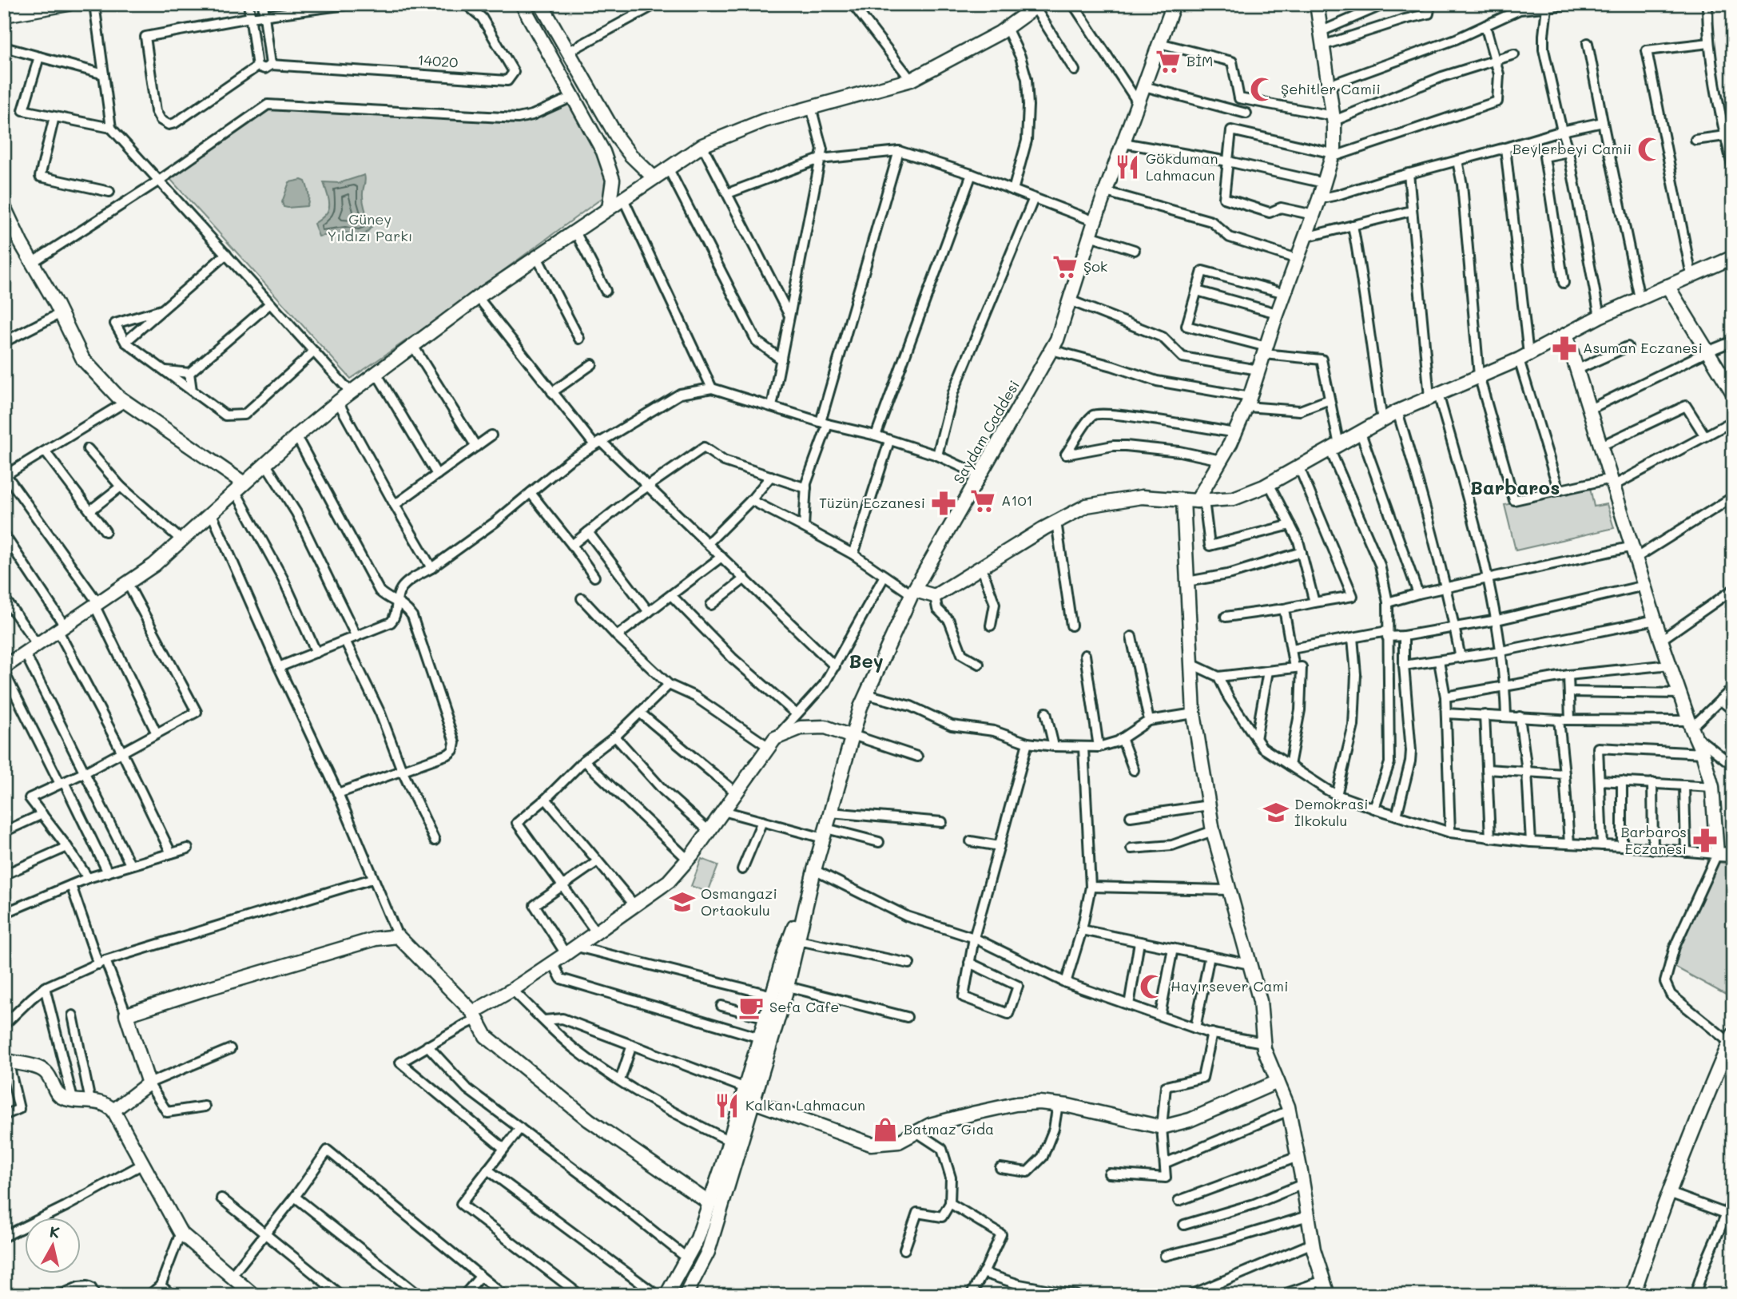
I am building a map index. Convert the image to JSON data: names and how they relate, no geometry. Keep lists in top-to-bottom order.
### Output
{
  "streets": {
    "main road": ["Saydam Caddesi"],
    "street": ["14020"]
  },
  "districts": ["Barbaros", "Bey"],
  "parks": ["Güney Yıldızı Parkı"],
  "places": {
    "supermarket": ["BİM", "Şok", "A101"],
    "mosque": ["Şehitler Camii", "Beylerbeyi Camii", "Hayırsever Cami"],
    "restaurant": ["Gökduman Lahmacun", "Kalkan Lahmacun"],
    "pharmacy": ["Asuman Eczanesi", "Tüzün Eczanesi", "Barbaros Eczanesi"],
    "school or university": ["Demokrasi İlkokulu", "Osmangazi Ortaokulu"],
    "cafe": ["Sefa Cafe"],
    "shop": ["Batmaz Gıda"]
  },
  "north": "top"
}
